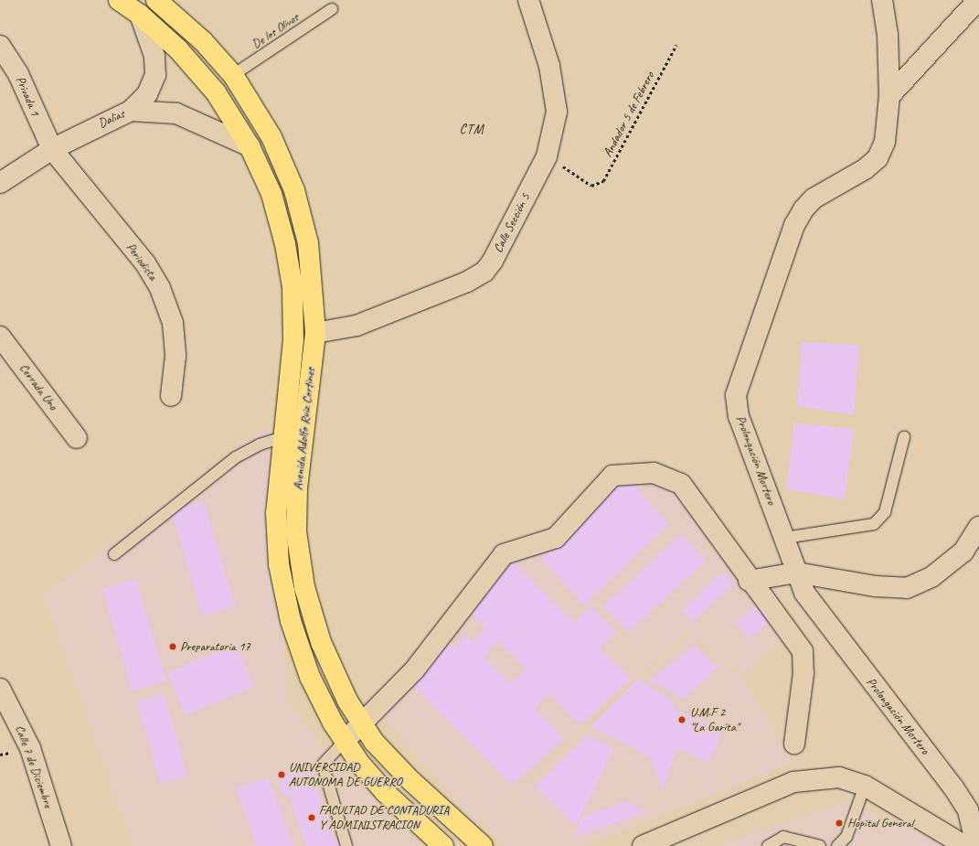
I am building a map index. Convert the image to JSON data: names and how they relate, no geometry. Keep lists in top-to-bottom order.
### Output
{
  "streets": {
    "main road": ["Avenida Adolfo Ruiz Cortines"],
    "street": [
      "Privada 1",
      "Dalias",
      "Calle Sección 5",
      "Periodista",
      "Cerrada Uno",
      "Prolongación Mortero",
      "Calle 7 de Diciembre"
    ],
    "lane": ["De los Olivos"],
    "path": ["Andador 5 de Febrero"]
  },
  "crossings": [
    ["De los Olivos", "Avenida Adolfo Ruiz Cortines"],
    ["Privada 1", "Dalias"],
    ["Privada 1", "Periodista"],
    ["Andador 5 de Febrero", "Calle Sección 5"],
    ["Dalias", "Periodista"],
    ["Dalias", "Avenida Adolfo Ruiz Cortines"],
    ["Calle Sección 5", "Avenida Adolfo Ruiz Cortines"]
  ],
  "districts": ["CTM"],
  "places": [
    "Preparatoria 17",
    "U.M.F 2 \"La Garita\"",
    "UNIVERSIDAD AUTONOMA DE GUERRO",
    "FACULTAD DE CONTADURIA Y ADMINISTRACION",
    "Hopital General"
  ]
}
